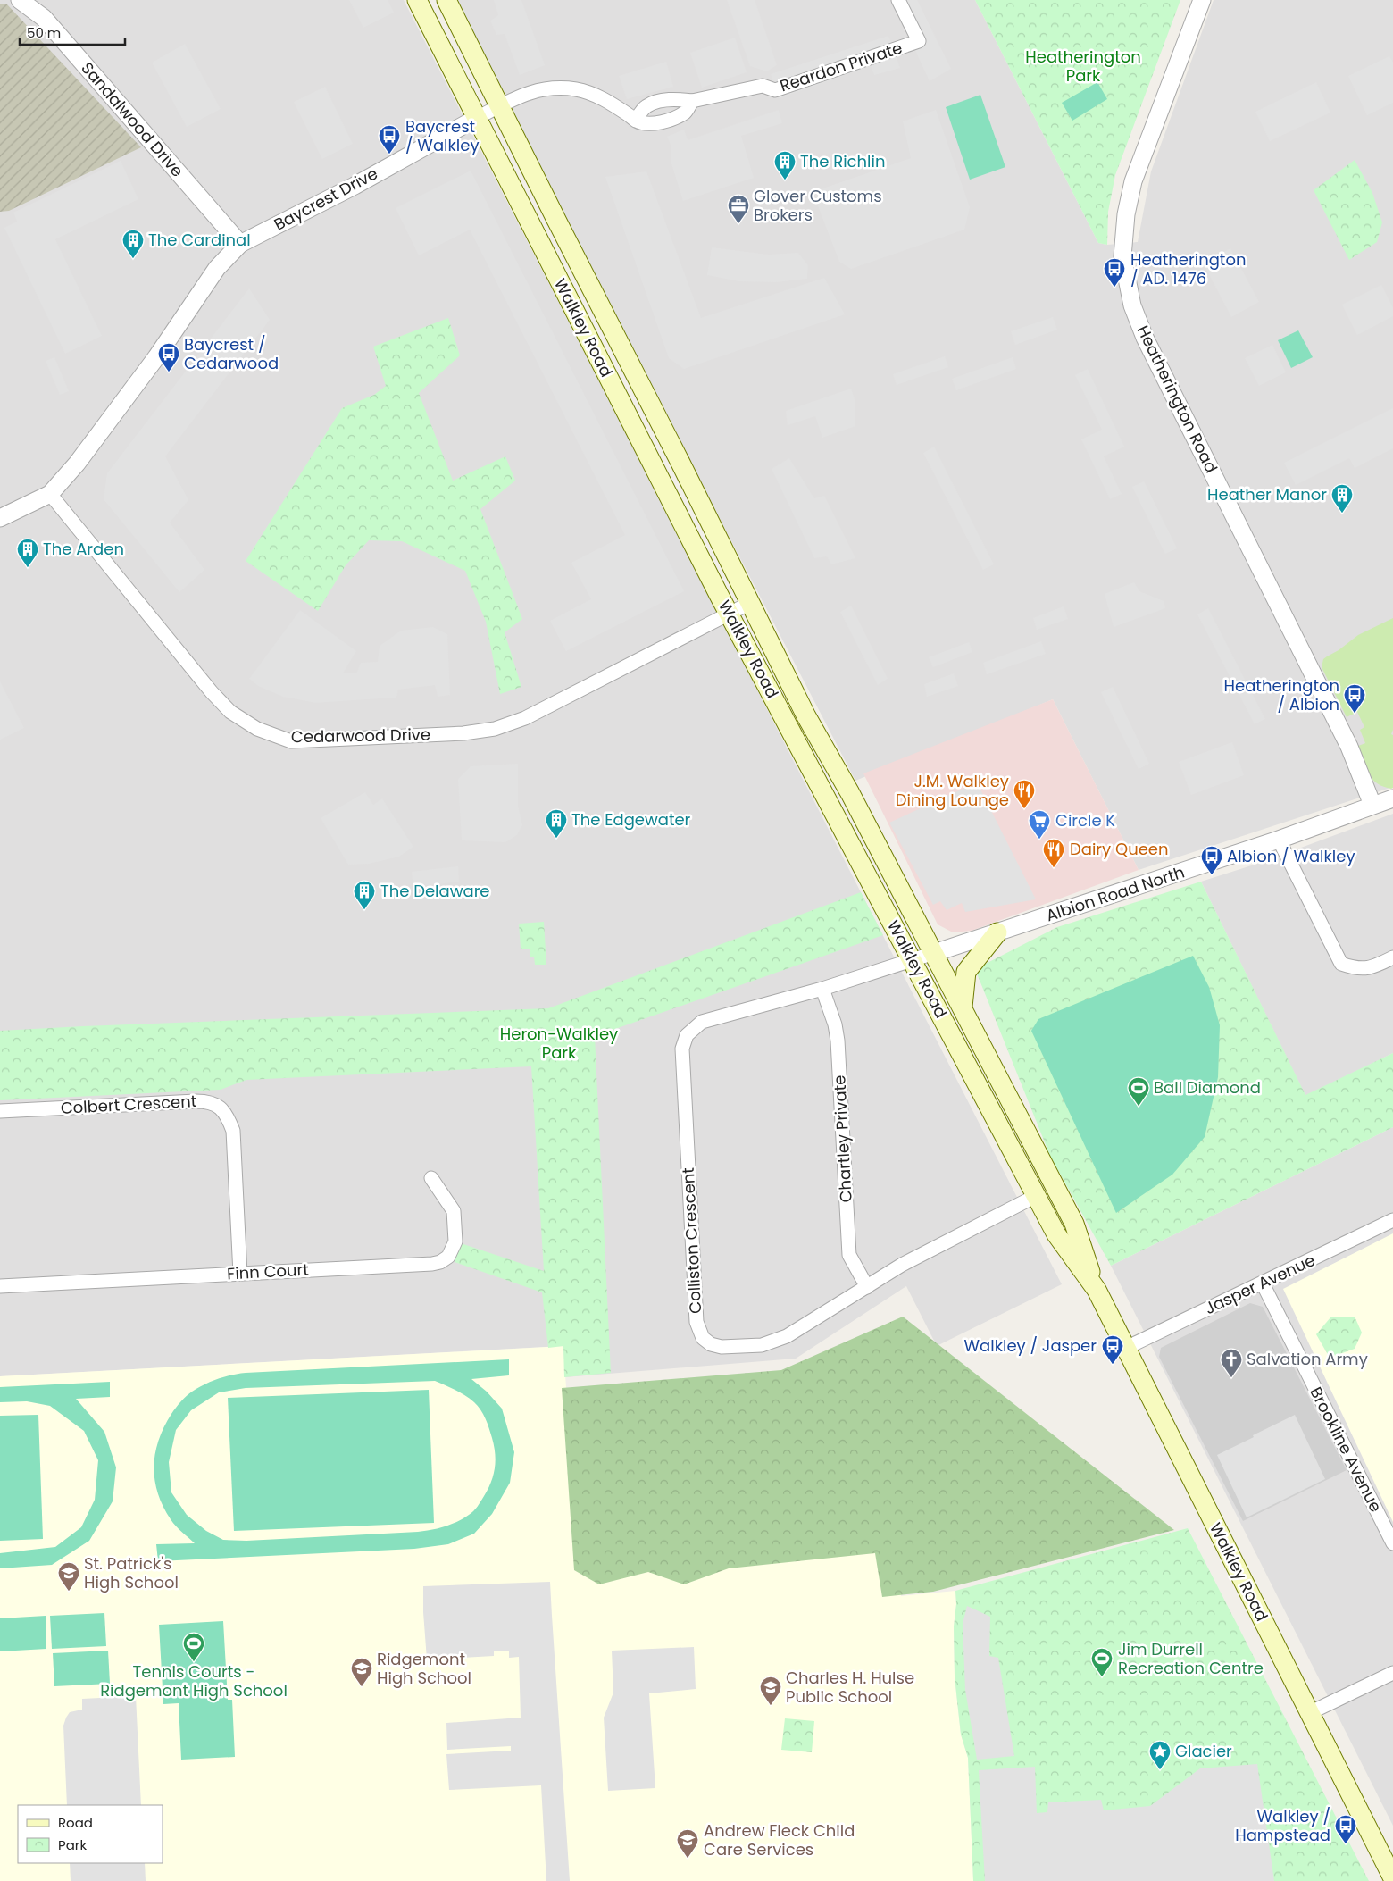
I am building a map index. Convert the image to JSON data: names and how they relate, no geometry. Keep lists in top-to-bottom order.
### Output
{
  "streets": {
    "main road": ["Walkley Road"],
    "street": [
      "Reardon Private",
      "Sandalwood Drive",
      "Baycrest Drive",
      "Heatherington Road",
      "Cedarwood Drive",
      "Albion Road North",
      "Colbert Crescent",
      "Chartley Private",
      "Colliston Crescent",
      "Finn Court",
      "Jasper Avenue",
      "Brookline Avenue"
    ]
  },
  "crossings": [
    ["Sandalwood Drive", "Baycrest Drive"],
    ["Baycrest Drive", "Walkley Road"],
    ["Baycrest Drive", "Cedarwood Drive"],
    ["Walkley Road", "Cedarwood Drive"],
    ["Walkley Road", "Albion Road North"],
    ["Walkley Road", "Colliston Crescent"],
    ["Walkley Road", "Jasper Avenue"],
    ["Heatherington Road", "Albion Road North"],
    ["Albion Road North", "Colliston Crescent"],
    ["Colbert Crescent", "Finn Court"],
    ["Chartley Private", "Colliston Crescent"],
    ["Jasper Avenue", "Brookline Avenue"]
  ],
  "parks": ["Heatherington Park", "Heron-Walkley Park"],
  "places": {
    "bus stop": [
      "Baycrest / Walkley",
      "Heatherington / AD. 1476",
      "Baycrest / Cedarwood",
      "Heatherington / Albion",
      "Albion / Walkley",
      "Walkley / Jasper",
      "Walkley / Hampstead"
    ],
    "building": [
      "The Richlin",
      "The Cardinal",
      "Heather Manor",
      "The Arden",
      "The Edgewater",
      "The Delaware"
    ],
    "office": ["Glover Customs Brokers"],
    "restaurant": ["J.M. Walkley Dining Lounge", "Dairy Queen"],
    "supermarket": ["Circle K"],
    "sports": ["Ball Diamond", "Tennis Courts - Ridgemont High School", "Jim Durrell Recreation Centre"],
    "church": ["Salvation Army"],
    "school or university": [
      "St. Patrick's High School",
      "Ridgemont High School",
      "Charles H. Hulse Public School",
      "Andrew Fleck Child Care Services"
    ],
    "place": ["Glacier"]
  },
  "legend": ["Road", "Park"],
  "scale_bar": "50 m"
}
